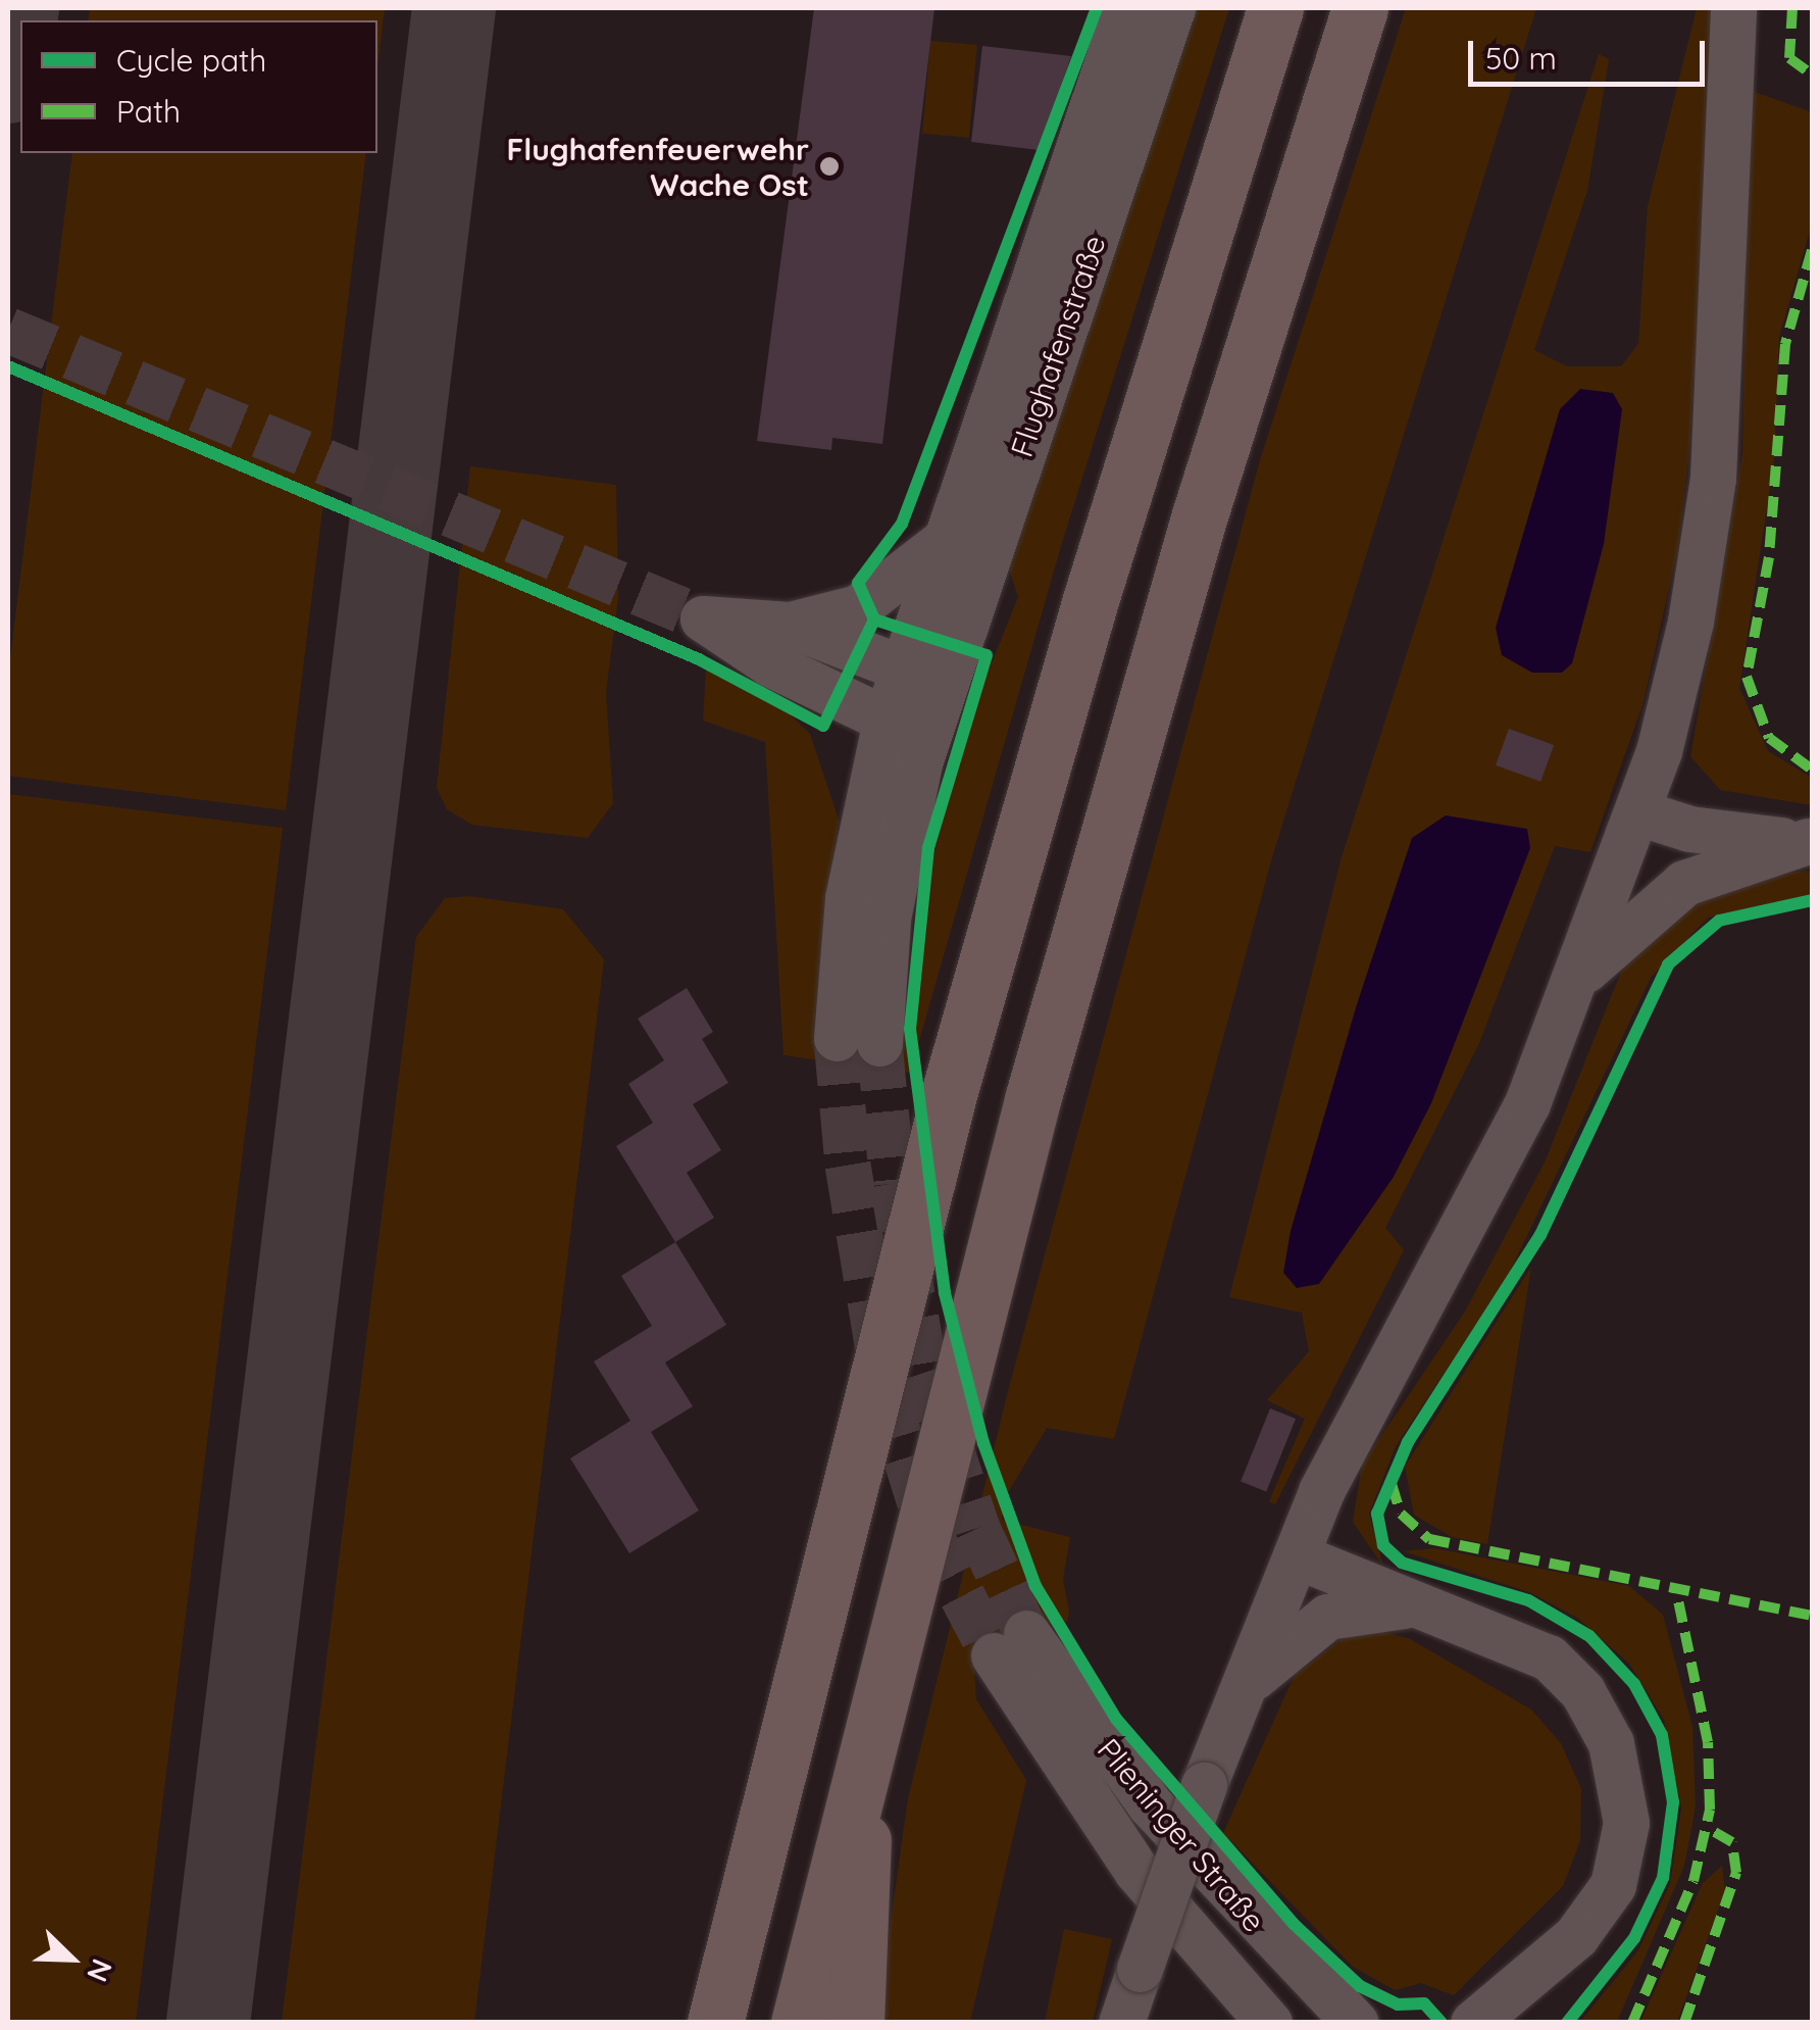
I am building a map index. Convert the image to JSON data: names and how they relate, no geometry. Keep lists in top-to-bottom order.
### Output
{
  "streets": {
    "main road": ["Flughafenstraße", "Plieninger Straße"]
  },
  "places": ["Flughafenfeuerwehr Wache Ost"],
  "legend": ["Cycle path", "Path"],
  "scale_bar": "50 m",
  "north": "bottom right"
}
